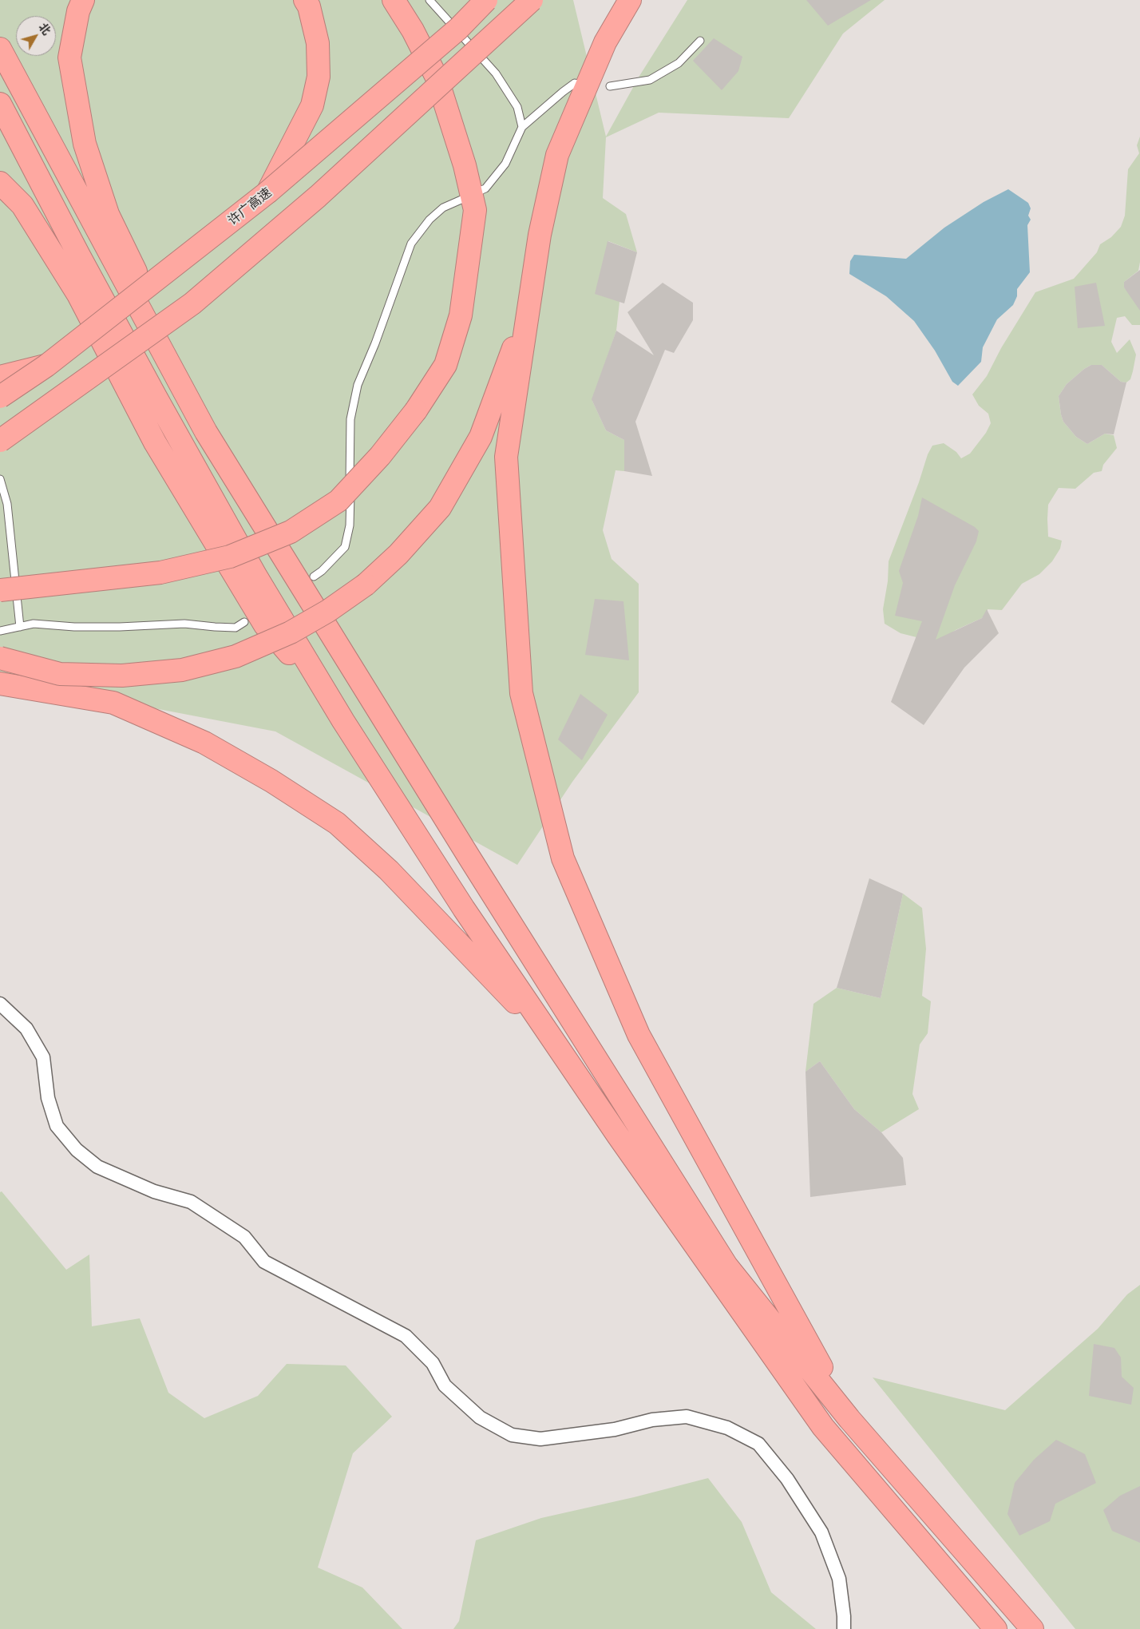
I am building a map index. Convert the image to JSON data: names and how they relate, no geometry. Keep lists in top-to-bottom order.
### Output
{
  "streets": {
    "highway": ["许广高速"]
  },
  "north": "top right"
}
